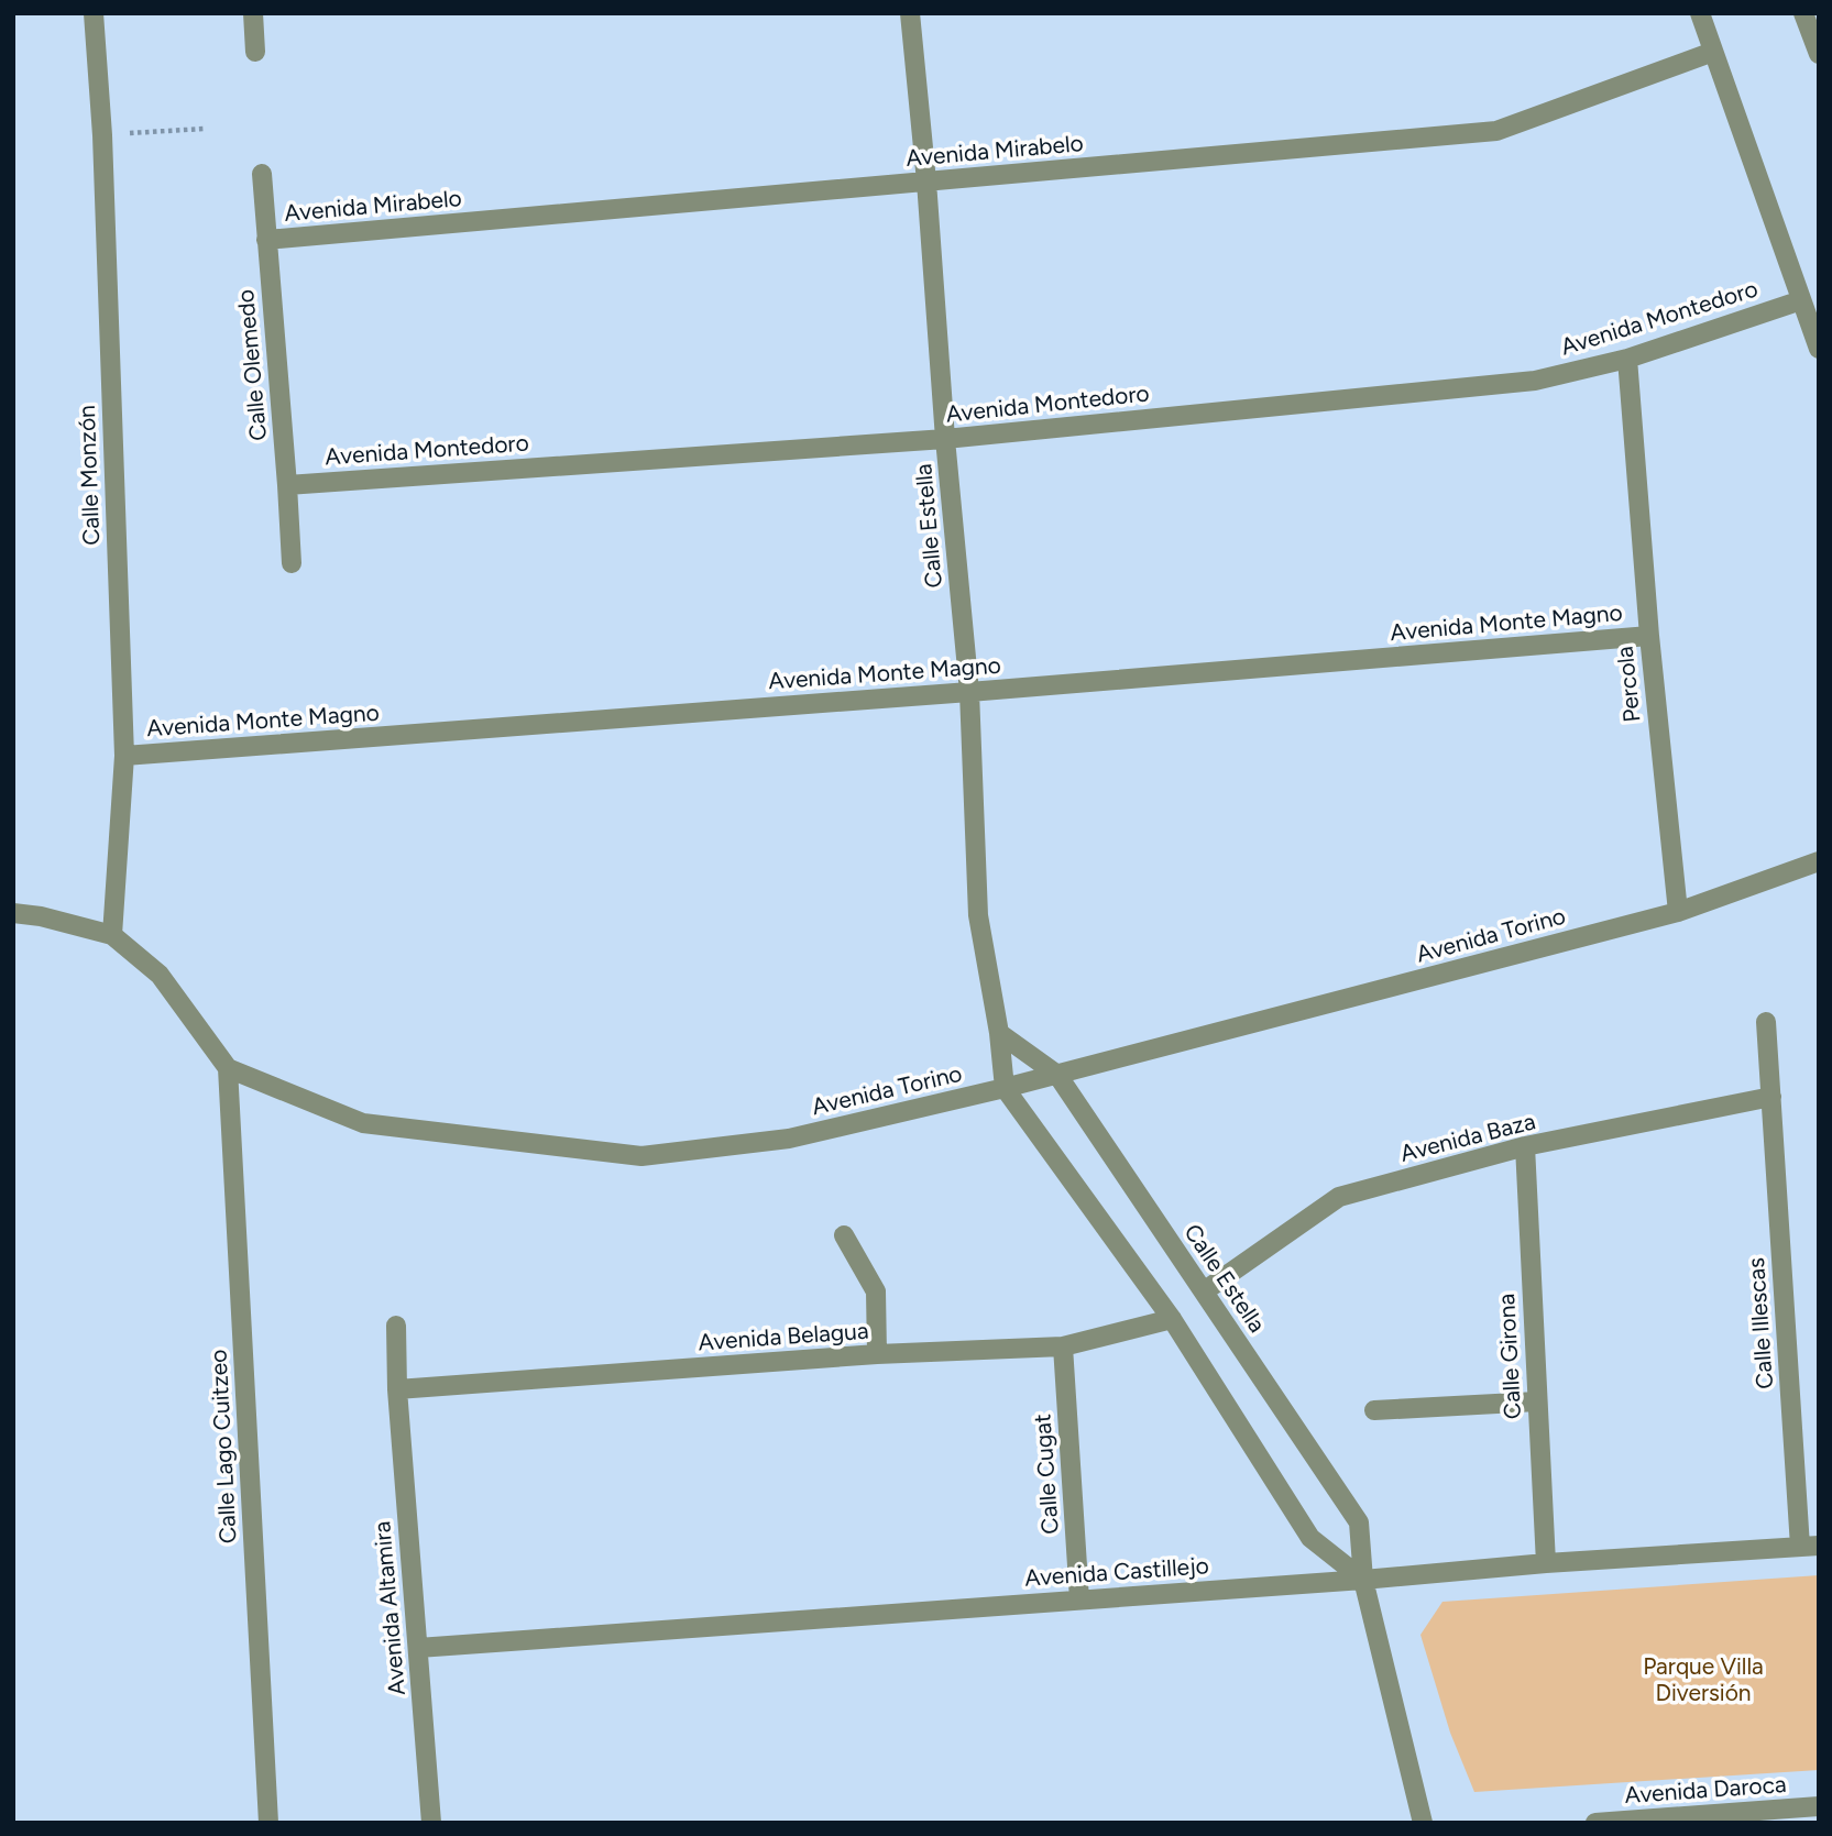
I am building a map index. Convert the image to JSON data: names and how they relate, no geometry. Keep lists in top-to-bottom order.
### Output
{
  "streets": {
    "street": [
      "Avenida Mirabelo",
      "Avenida Montedoro",
      "Calle Olemedo",
      "Calle Monzón",
      "Calle Estella",
      "Avenida Monte Magno",
      "Percola",
      "Avenida Torino",
      "Avenida Baza",
      "Calle Illescas",
      "Avenida Belagua",
      "Calle Girona",
      "Calle Lago Cuitzeo",
      "Calle Cugat",
      "Avenida Castillejo",
      "Avenida Altamira",
      "Avenida Daroca"
    ]
  },
  "crossings": [
    ["Avenida Mirabelo", "Calle Olemedo"],
    ["Avenida Mirabelo", "Calle Estella"],
    ["Avenida Montedoro", "Calle Olemedo"],
    ["Avenida Montedoro", "Calle Estella"],
    ["Avenida Montedoro", "Percola"],
    ["Calle Monzón", "Avenida Monte Magno"],
    ["Calle Estella", "Avenida Monte Magno"],
    ["Calle Estella", "Avenida Torino"],
    ["Calle Estella", "Avenida Baza"],
    ["Calle Estella", "Avenida Castillejo"],
    ["Avenida Monte Magno", "Percola"],
    ["Percola", "Avenida Torino"],
    ["Avenida Torino", "Calle Lago Cuitzeo"],
    ["Avenida Baza", "Calle Illescas"],
    ["Avenida Baza", "Calle Girona"],
    ["Calle Illescas", "Avenida Castillejo"],
    ["Avenida Belagua", "Calle Cugat"],
    ["Avenida Belagua", "Avenida Altamira"],
    ["Calle Girona", "Avenida Castillejo"],
    ["Calle Cugat", "Avenida Castillejo"],
    ["Avenida Castillejo", "Avenida Altamira"]
  ],
  "parks": ["Parque Villa Diversión"]
}
